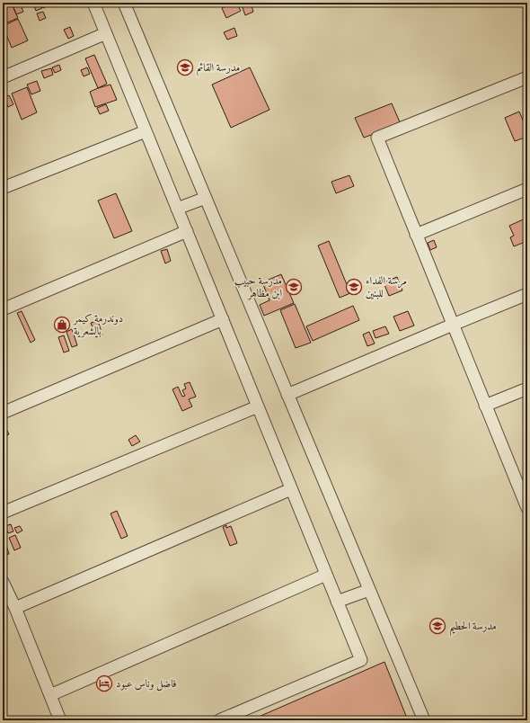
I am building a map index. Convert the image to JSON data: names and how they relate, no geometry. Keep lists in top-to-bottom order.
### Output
{
  "places": {
    "school or university": [
      "مدرسة القائم",
      "مدرسة حبيب ابن مظاهر",
      "مرسة الفداء للبنين",
      "مدرسة الحطيم"
    ],
    "shop": ["دوندرمة كيمر بالشعرية"],
    "hotel": ["فاضل وناس عبود"]
  }
}
